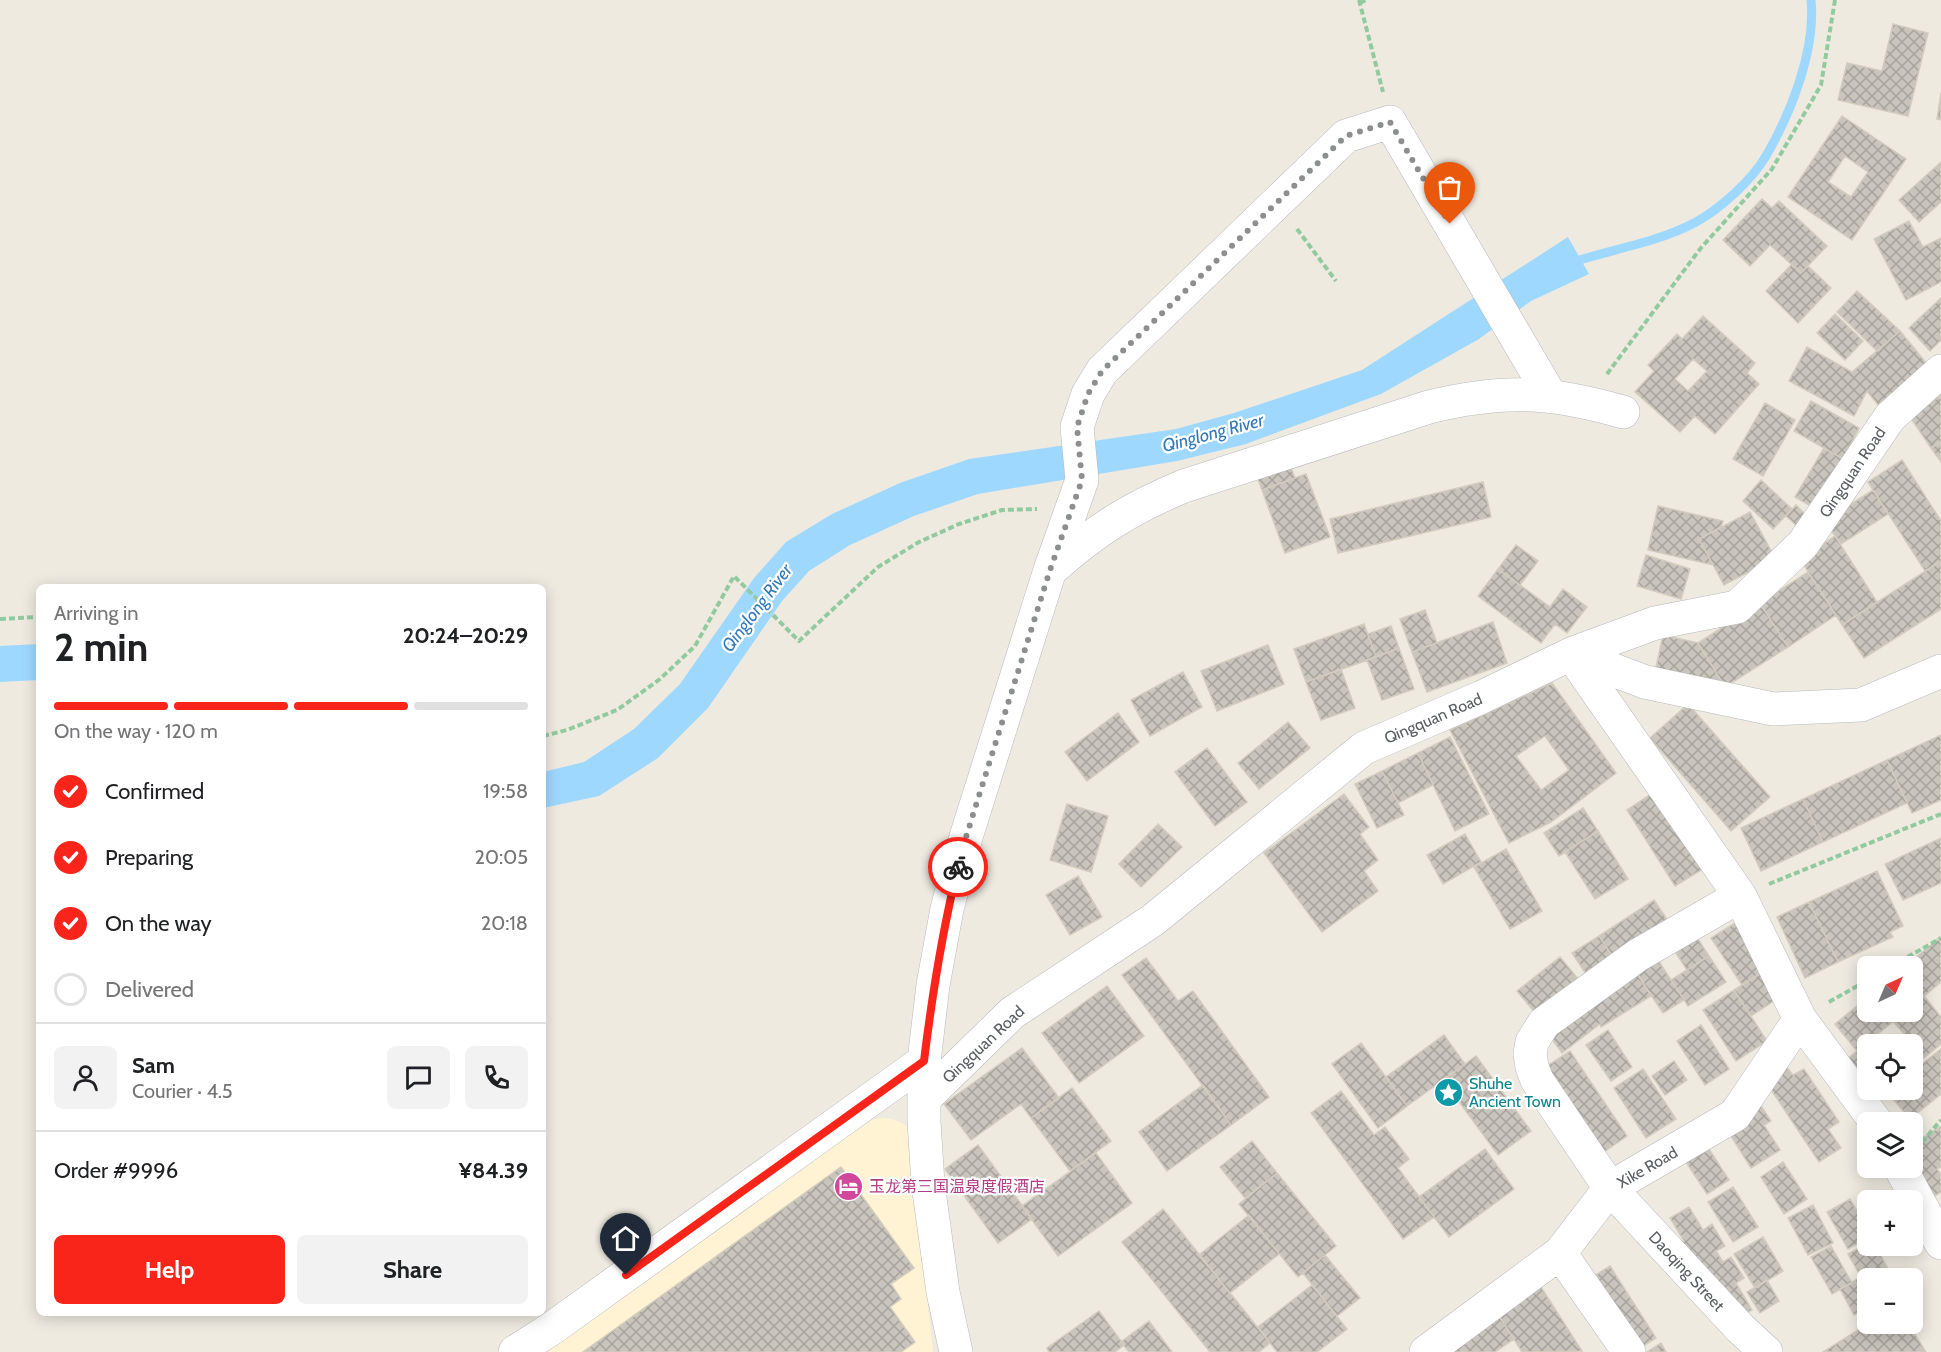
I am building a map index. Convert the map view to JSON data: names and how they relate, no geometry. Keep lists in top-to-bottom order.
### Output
{
  "streets": {
    "street": ["Qingquan Road", "Xike Road", "Daoqing Street"]
  },
  "crossings": [
    ["Xike Road", "Daoqing Street"]
  ],
  "water": ["Qinglong River"],
  "places": {
    "place": ["Shuhe Ancient Town"],
    "hotel": ["玉龙第三国温泉度假酒店"]
  },
  "north": "top right",
  "page": {
    "heading": ["2 min", "Arriving in", "20:24–20:29"],
    "panel": [
      "Sam",
      "Courier · 4.5",
      "Order #9996",
      "¥84.39"
    ],
    "bar": "On the way · 120 m",
    "list": [
      ["Confirmed", "19:58"],
      ["Preparing", "20:05"],
      ["On the way", "20:18"],
      "Delivered"
    ],
    "map_buttons": ["+", "−"],
    "buttons": ["Help", "Share"]
  }
}
